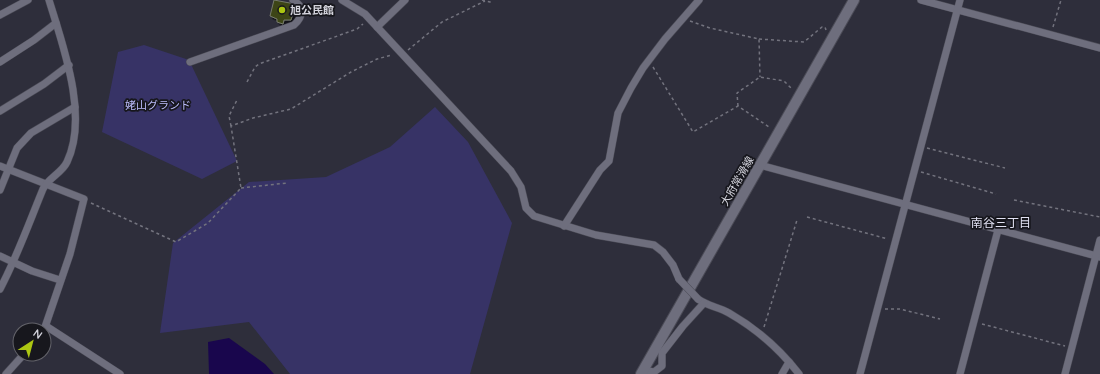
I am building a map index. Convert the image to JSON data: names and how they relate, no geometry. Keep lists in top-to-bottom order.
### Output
{
  "streets": {
    "main road": ["大府常滑線"]
  },
  "districts": ["南谷三丁目"],
  "parks": ["姥山グランド"],
  "places": ["旭公民館"],
  "north": "top right"
}
